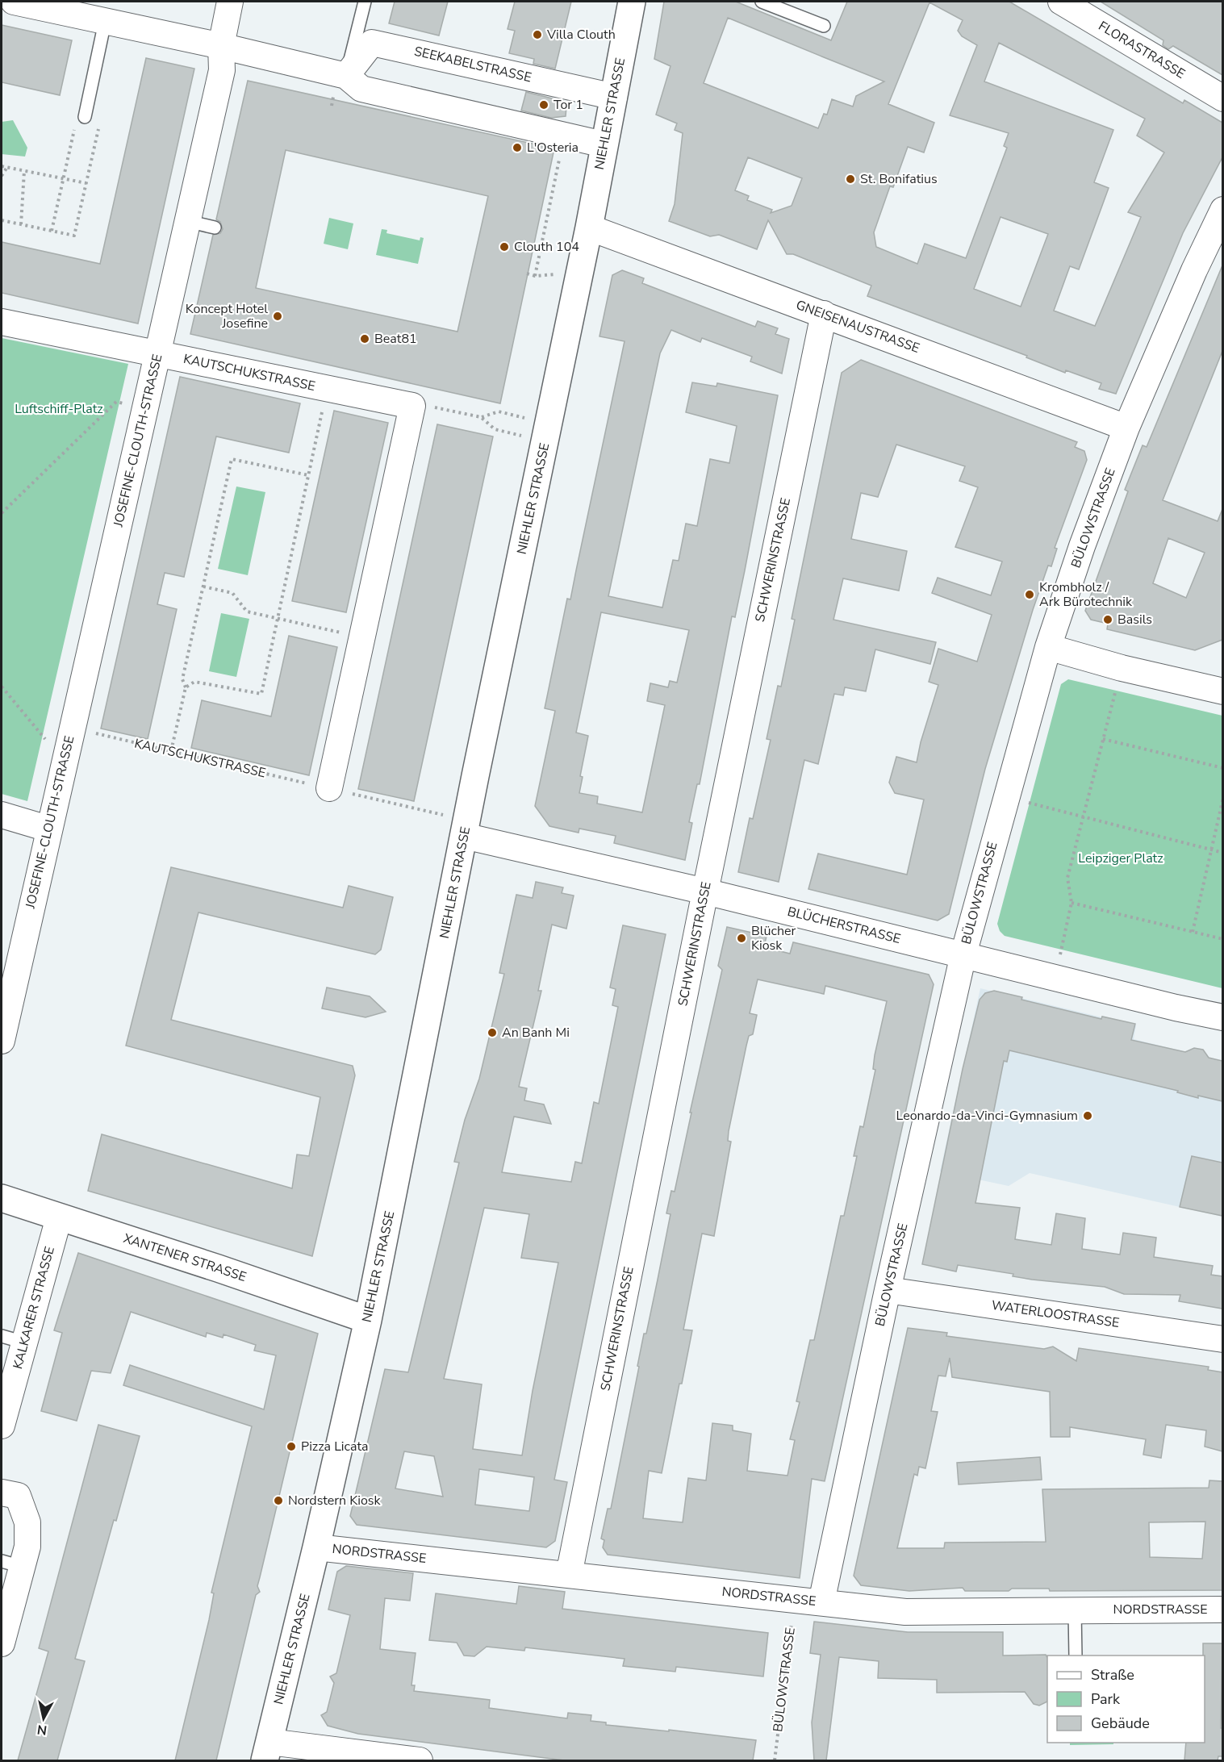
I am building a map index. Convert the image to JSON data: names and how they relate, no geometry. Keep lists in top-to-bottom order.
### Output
{
  "streets": {
    "street": [
      "FLORASTRASSE",
      "SEEKABELSTRASSE",
      "NIEHLER STRASSE",
      "GNEISENAUSTRASSE",
      "KAUTSCHUKSTRASSE",
      "JOSEFINE-CLOUTH-STRASSE",
      "BÜLOWSTRASSE",
      "SCHWERINSTRASSE",
      "BLÜCHERSTRASSE",
      "XANTENER STRASSE",
      "KALKARER STRASSE",
      "WATERLOOSTRASSE",
      "NORDSTRASSE"
    ]
  },
  "crossings": [
    ["SEEKABELSTRASSE", "NIEHLER STRASSE"],
    ["NIEHLER STRASSE", "GNEISENAUSTRASSE"],
    ["NIEHLER STRASSE", "KAUTSCHUKSTRASSE"],
    ["NIEHLER STRASSE", "BLÜCHERSTRASSE"],
    ["NIEHLER STRASSE", "XANTENER STRASSE"],
    ["NIEHLER STRASSE", "NORDSTRASSE"],
    ["GNEISENAUSTRASSE", "BÜLOWSTRASSE"],
    ["GNEISENAUSTRASSE", "SCHWERINSTRASSE"],
    ["KAUTSCHUKSTRASSE", "JOSEFINE-CLOUTH-STRASSE"],
    ["KAUTSCHUKSTRASSE", "BLÜCHERSTRASSE"],
    ["BÜLOWSTRASSE", "BLÜCHERSTRASSE"],
    ["BÜLOWSTRASSE", "WATERLOOSTRASSE"],
    ["BÜLOWSTRASSE", "NORDSTRASSE"],
    ["SCHWERINSTRASSE", "BLÜCHERSTRASSE"],
    ["SCHWERINSTRASSE", "NORDSTRASSE"],
    ["XANTENER STRASSE", "KALKARER STRASSE"]
  ],
  "parks": ["Luftschiff-Platz", "Leipziger Platz"],
  "places": [
    "Villa Clouth",
    "Tor 1",
    "L'Osteria",
    "St. Bonifatius",
    "Clouth 104",
    "Koncept Hotel Josefine",
    "Beat81",
    "Krombholz / Ark Bürotechnik",
    "Basils",
    "Blücher Kiosk",
    "An Banh Mi",
    "Leonardo-da-Vinci-Gymnasium",
    "Pizza Licata",
    "Nordstern Kiosk"
  ],
  "legend": ["Straße", "Park", "Gebäude"],
  "north": "bottom"
}
